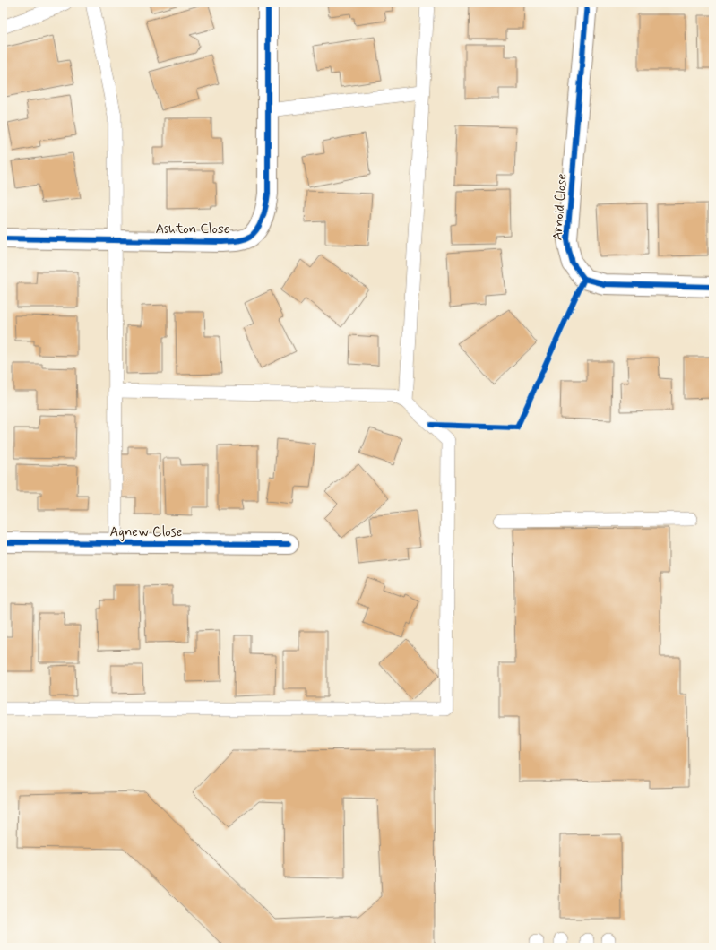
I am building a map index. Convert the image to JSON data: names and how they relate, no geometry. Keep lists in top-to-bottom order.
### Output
{
  "streets": {
    "street": ["Arnold Close", "Ashton Close", "Agnew Close"]
  }
}
